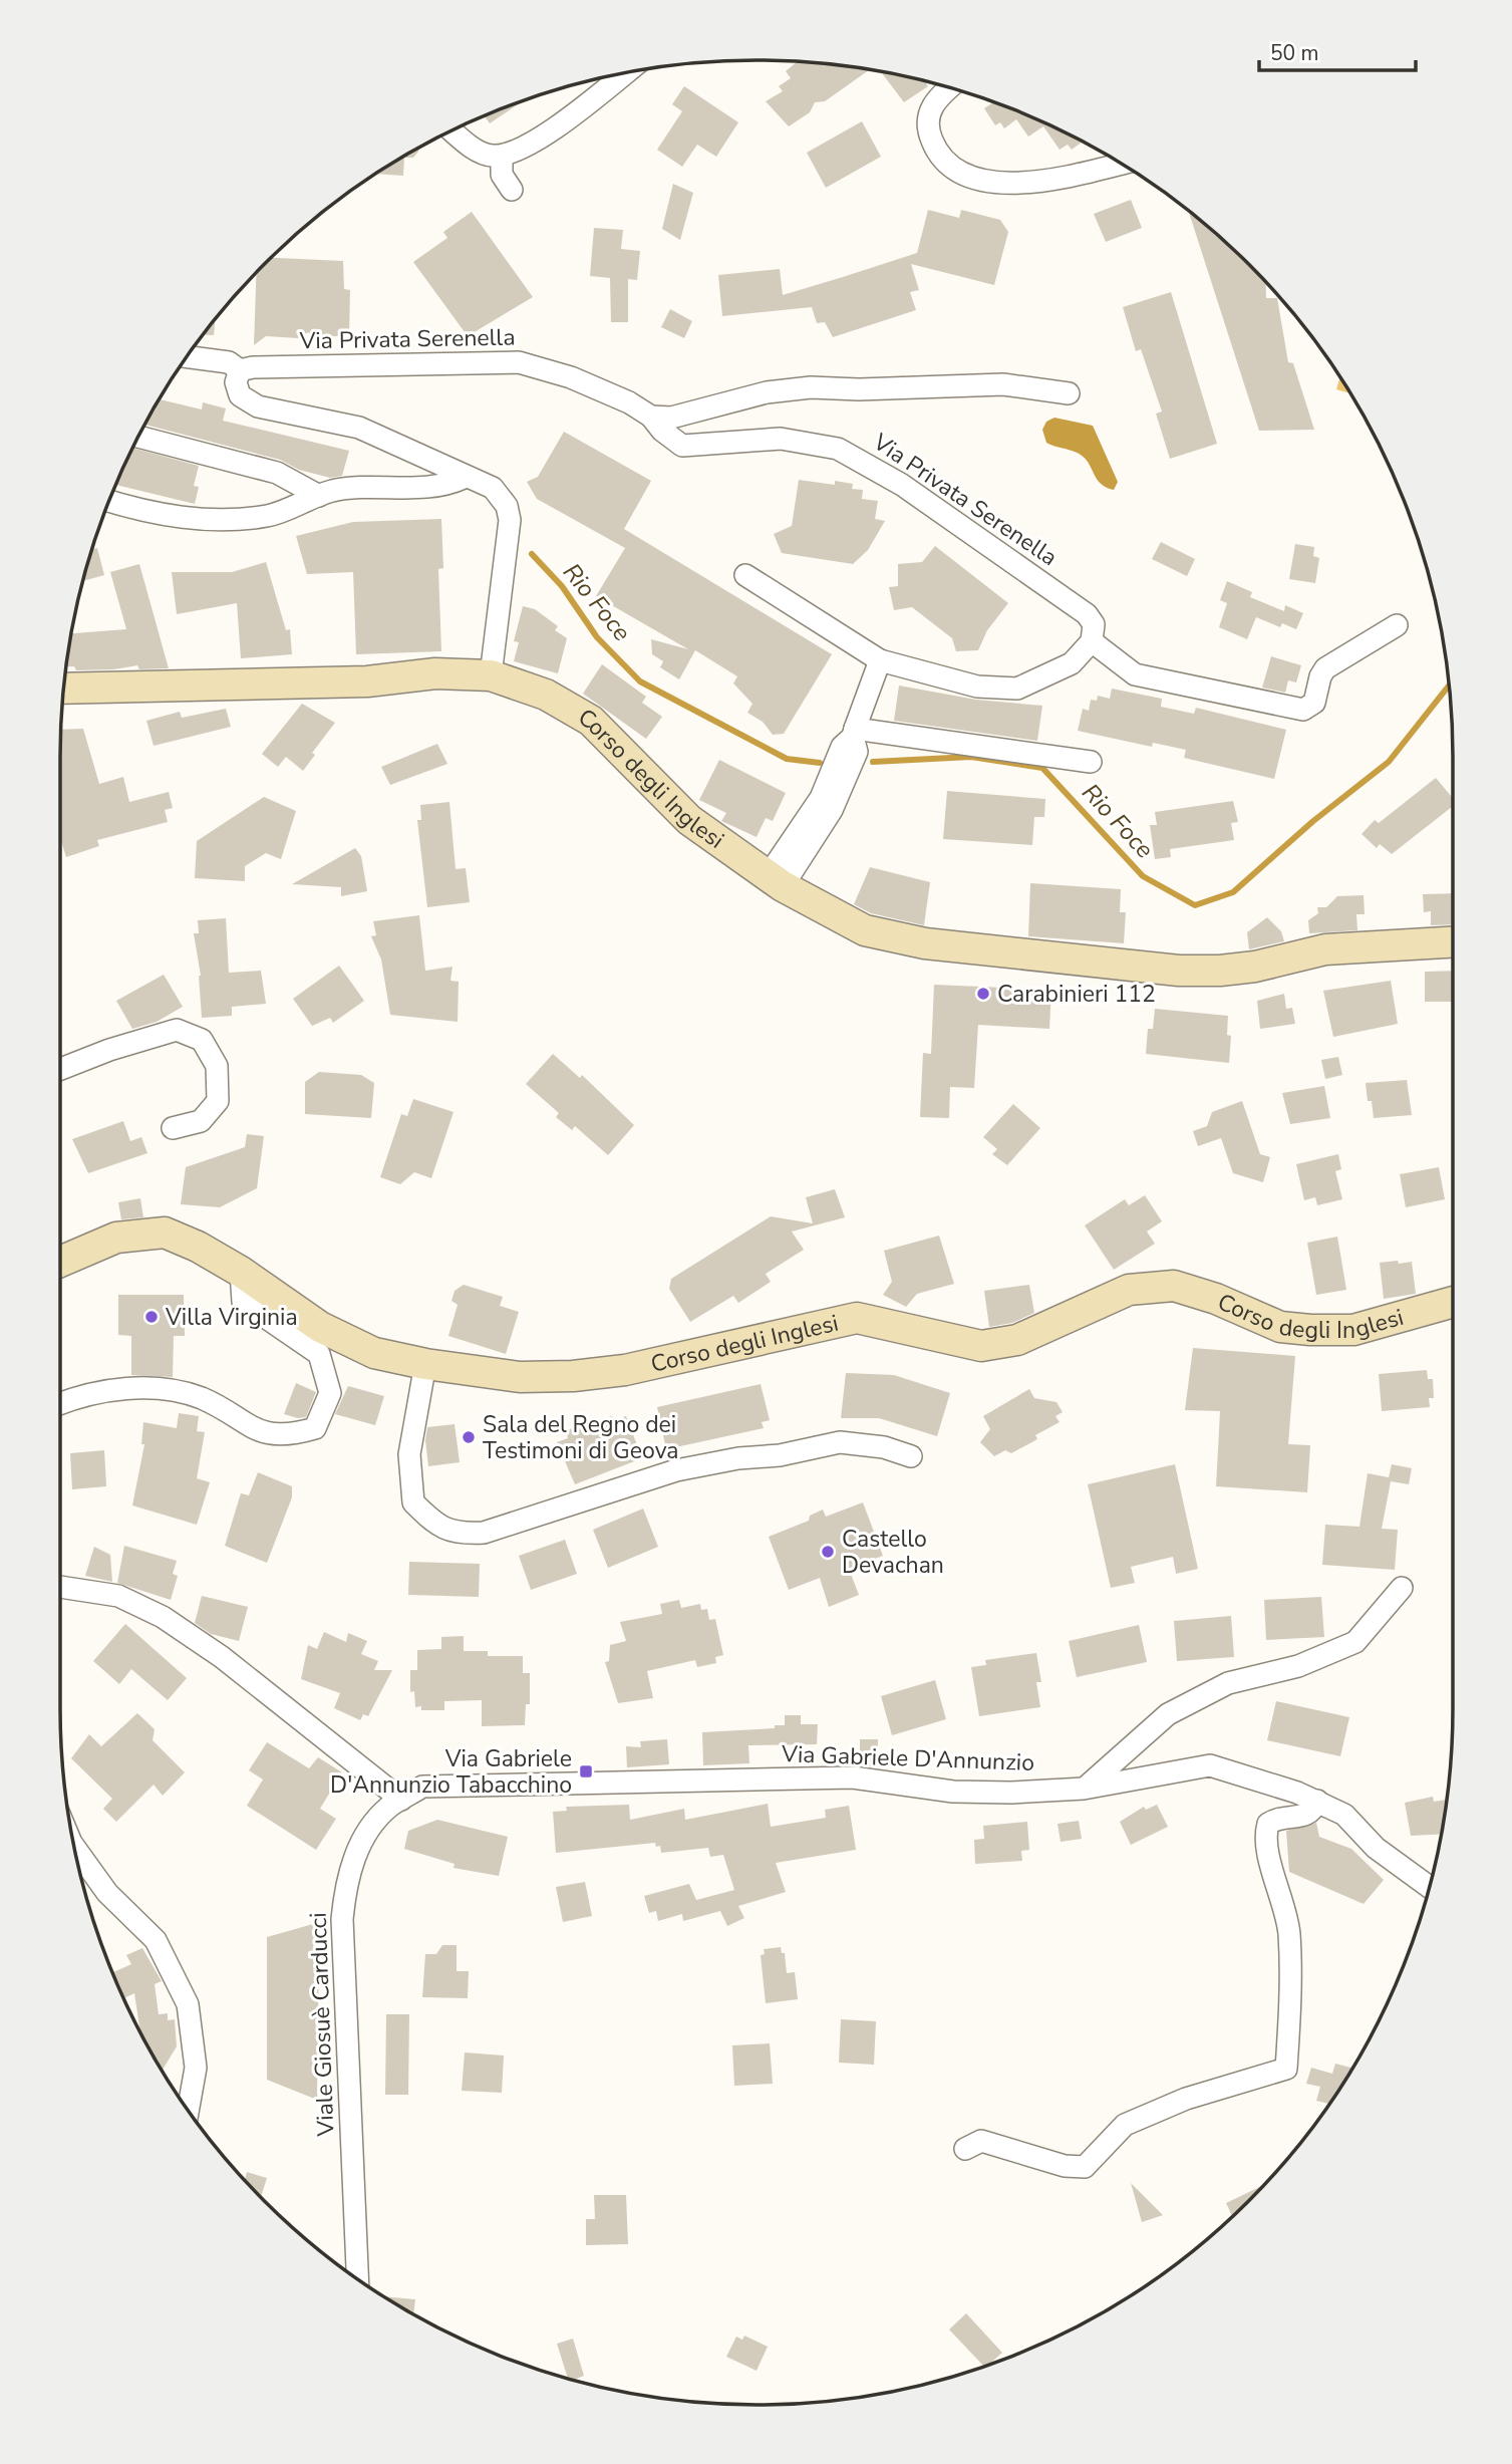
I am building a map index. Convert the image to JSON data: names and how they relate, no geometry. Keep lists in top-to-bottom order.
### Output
{
  "streets": {
    "main road": ["Corso degli Inglesi"],
    "street": ["Via Privata Serenella", "Via Gabriele D'Annunzio", "Viale Giosuè Carducci"]
  },
  "crossings": [
    ["Via Gabriele D'Annunzio", "Viale Giosuè Carducci"]
  ],
  "water": ["Rio Foce"],
  "places": {
    "other": [
      "Carabinieri 112",
      "Villa Virginia",
      "Sala del Regno dei Testimoni di Geova",
      "Castello Devachan"
    ],
    "transit": ["Via Gabriele D'Annunzio Tabacchino"]
  },
  "scale_bar": "50 m"
}
